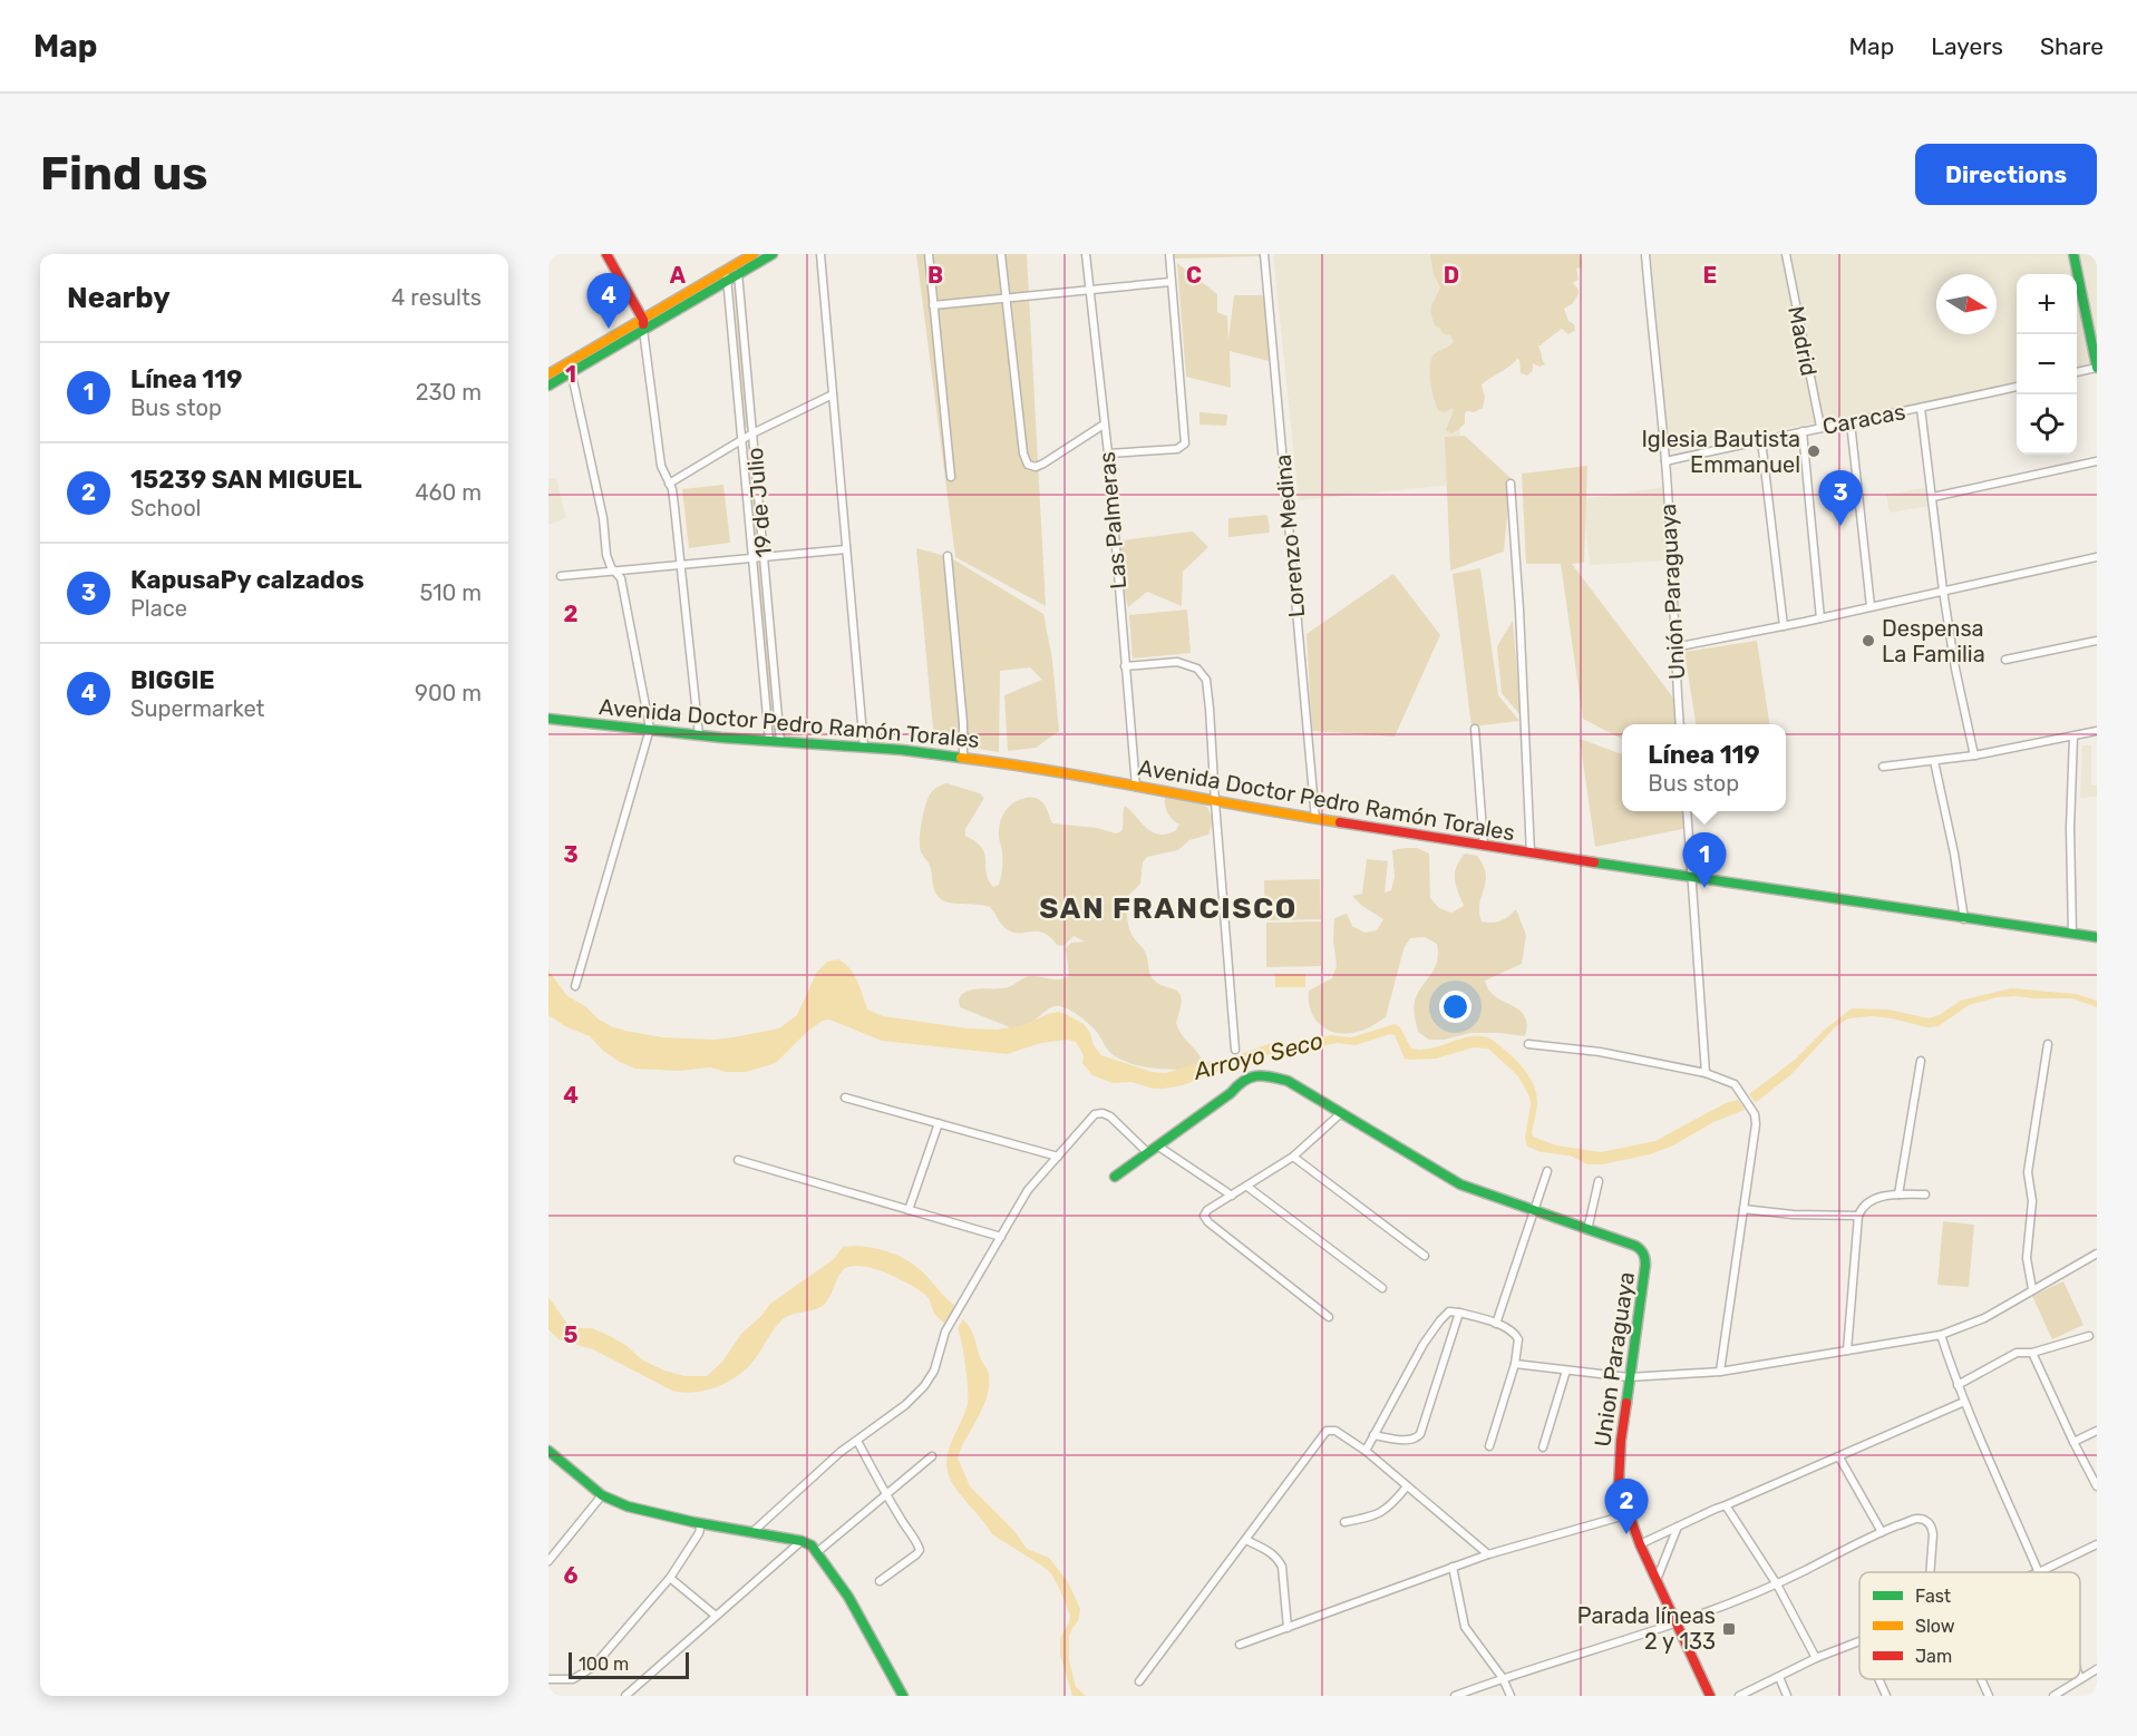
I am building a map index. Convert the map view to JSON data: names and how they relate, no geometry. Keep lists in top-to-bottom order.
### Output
{
  "streets": {
    "street": [
      "Madrid",
      "Caracas",
      "19 de Julio",
      "Las Palmeras",
      "Lorenzo Medina",
      "Unión Paraguaya",
      "Avenida Doctor Pedro Ramón Torales",
      "Union Paraguaya"
    ]
  },
  "crossings": [
    ["Madrid", "Caracas"],
    ["Caracas", "Unión Paraguaya"],
    ["19 de Julio", "Avenida Doctor Pedro Ramón Torales"],
    ["Las Palmeras", "Avenida Doctor Pedro Ramón Torales"],
    ["Lorenzo Medina", "Avenida Doctor Pedro Ramón Torales"]
  ],
  "districts": ["SAN FRANCISCO"],
  "water": ["Arroyo Seco"],
  "places": {
    "other": ["Iglesia Bautista Emmanuel", "Despensa La Familia"],
    "transit": ["Parada líneas 2 y 133"]
  },
  "legend": ["Fast", "Slow", "Jam"],
  "scale_bar": "100 m",
  "north": "right",
  "page": {
    "header": "Map",
    "nav": ["Map", "Layers", "Share"],
    "buttons": "Directions",
    "title": "Find us",
    "heading": ["Nearby", "4 results"],
    "pins": [
      "4",
      "3",
      "1",
      "2"
    ],
    "map_buttons": ["+", "−"],
    "list": [
      {
        "mark": "1",
        "name": "Línea 119",
        "note": "Bus stop",
        "value": "230 m"
      },
      {
        "mark": "2",
        "name": "15239 SAN MIGUEL",
        "note": "School",
        "value": "460 m"
      },
      {
        "mark": "3",
        "name": "KapusaPy calzados",
        "note": "Place",
        "value": "510 m"
      },
      {
        "mark": "4",
        "name": "BIGGIE",
        "note": "Supermarket",
        "value": "900 m"
      }
    ],
    "popup": ["Línea 119", "Bus stop"],
    "scale": "100 m"
  },
  "grid": {
    "columns": [
      "A",
      "B",
      "C",
      "D",
      "E"
    ],
    "rows": [
      "1",
      "2",
      "3",
      "4",
      "5",
      "6"
    ]
  }
}
